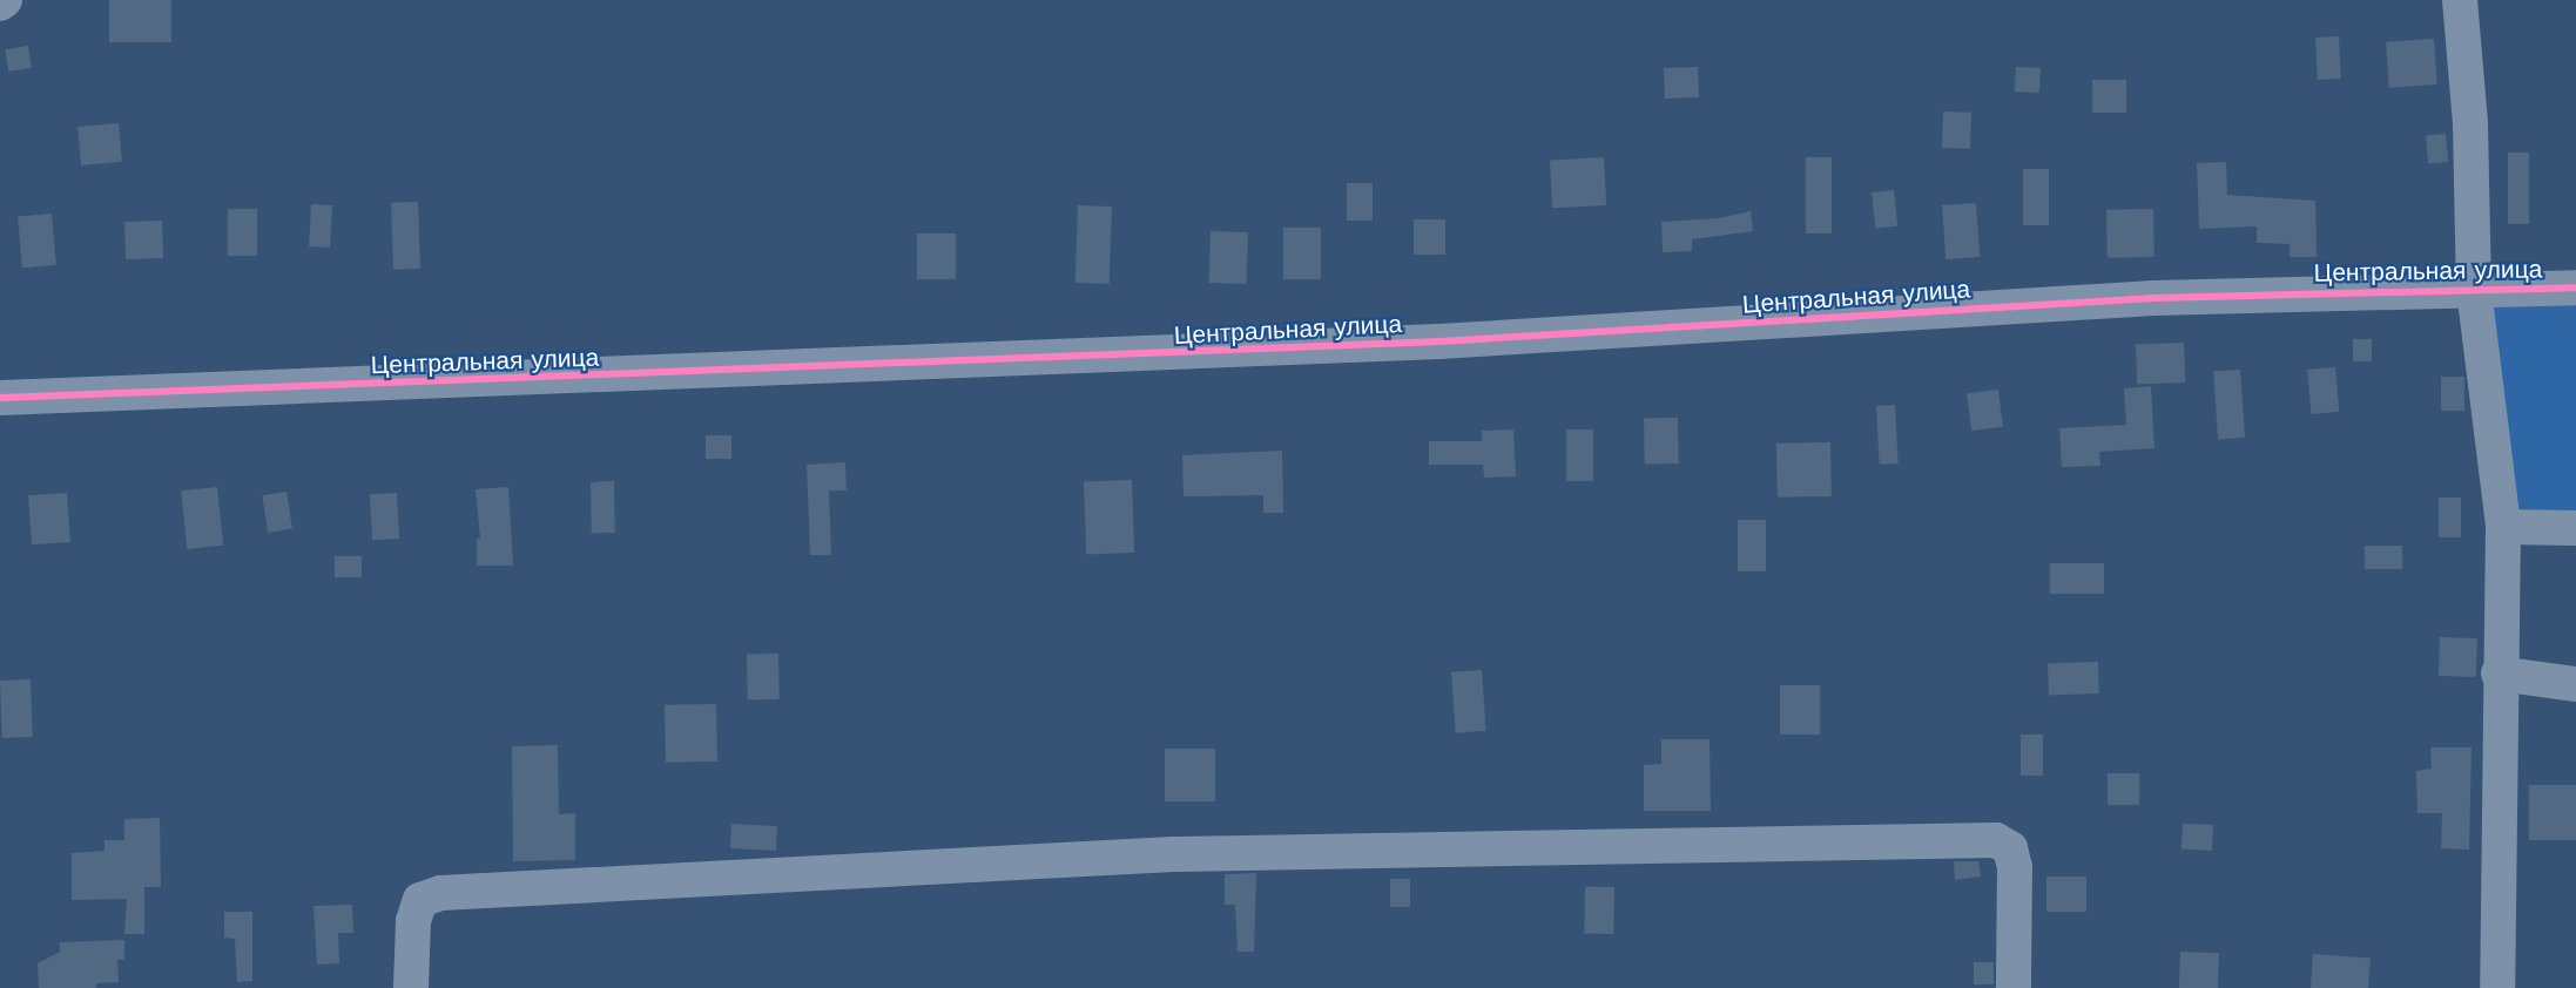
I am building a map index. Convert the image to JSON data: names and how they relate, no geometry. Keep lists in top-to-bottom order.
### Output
{
  "streets": {
    "street": ["Центральная улица"]
  }
}
